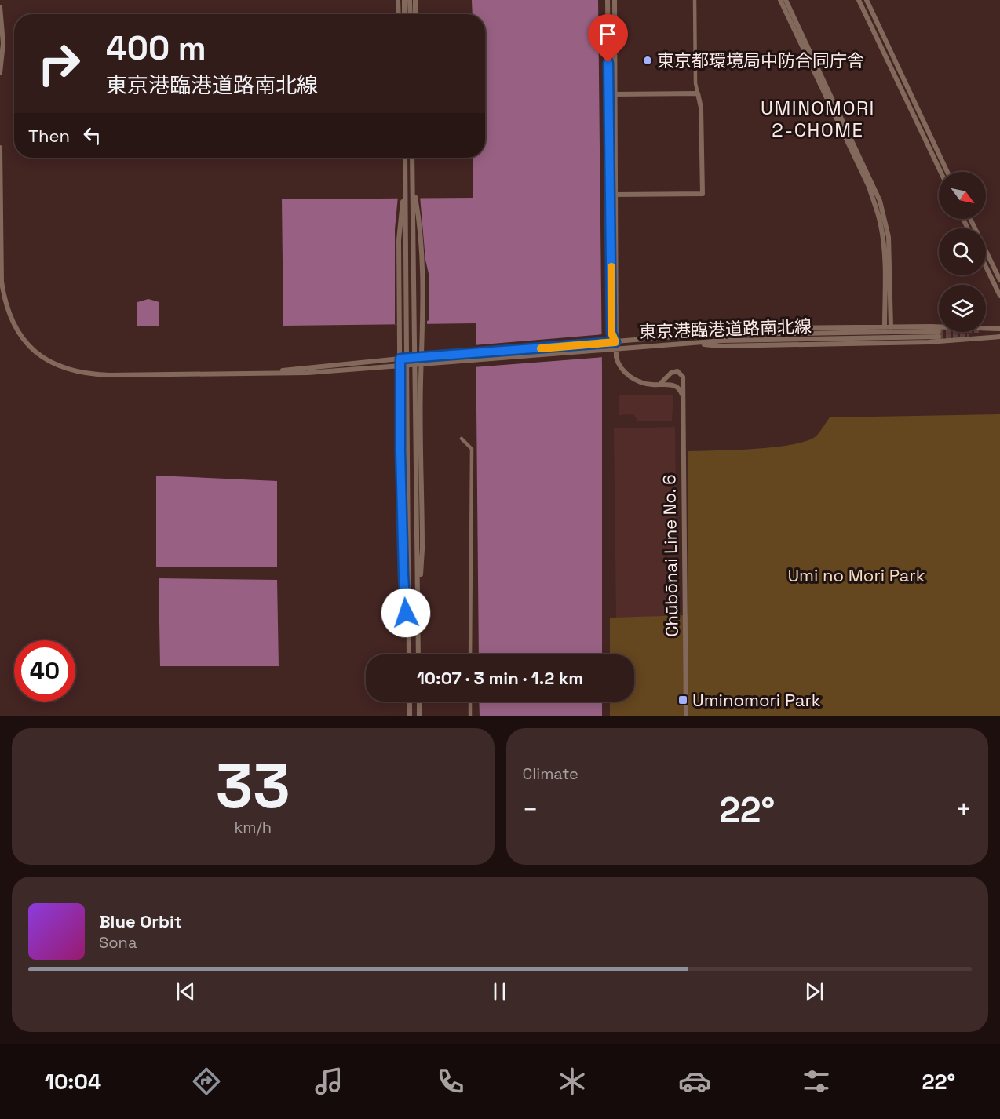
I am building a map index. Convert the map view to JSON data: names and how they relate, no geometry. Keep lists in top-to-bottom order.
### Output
{
  "streets": {
    "street": ["東京港臨港道路南北線", "Chūbōnai Line No. 6"]
  },
  "districts": ["UMINOMORI 2-CHOME"],
  "parks": ["Umi no Mori Park"],
  "places": {
    "other": ["東京都環境局中防合同庁舎"],
    "transit": ["Uminomori Park"]
  },
  "north": "bottom right",
  "page": {
    "turn": ["400 m", "東京港臨港道路南北線"],
    "then": "Then",
    "limit": "40",
    "trip": "10:07 · 3 min · 1.2 km",
    "tile": [
      ["33", "km/h"],
      "Climate"
    ],
    "heat": ["−", "22°", "+"],
    "song": ["Blue Orbit", "Sona"],
    "tabs": ["10:04", "22°"]
  }
}
